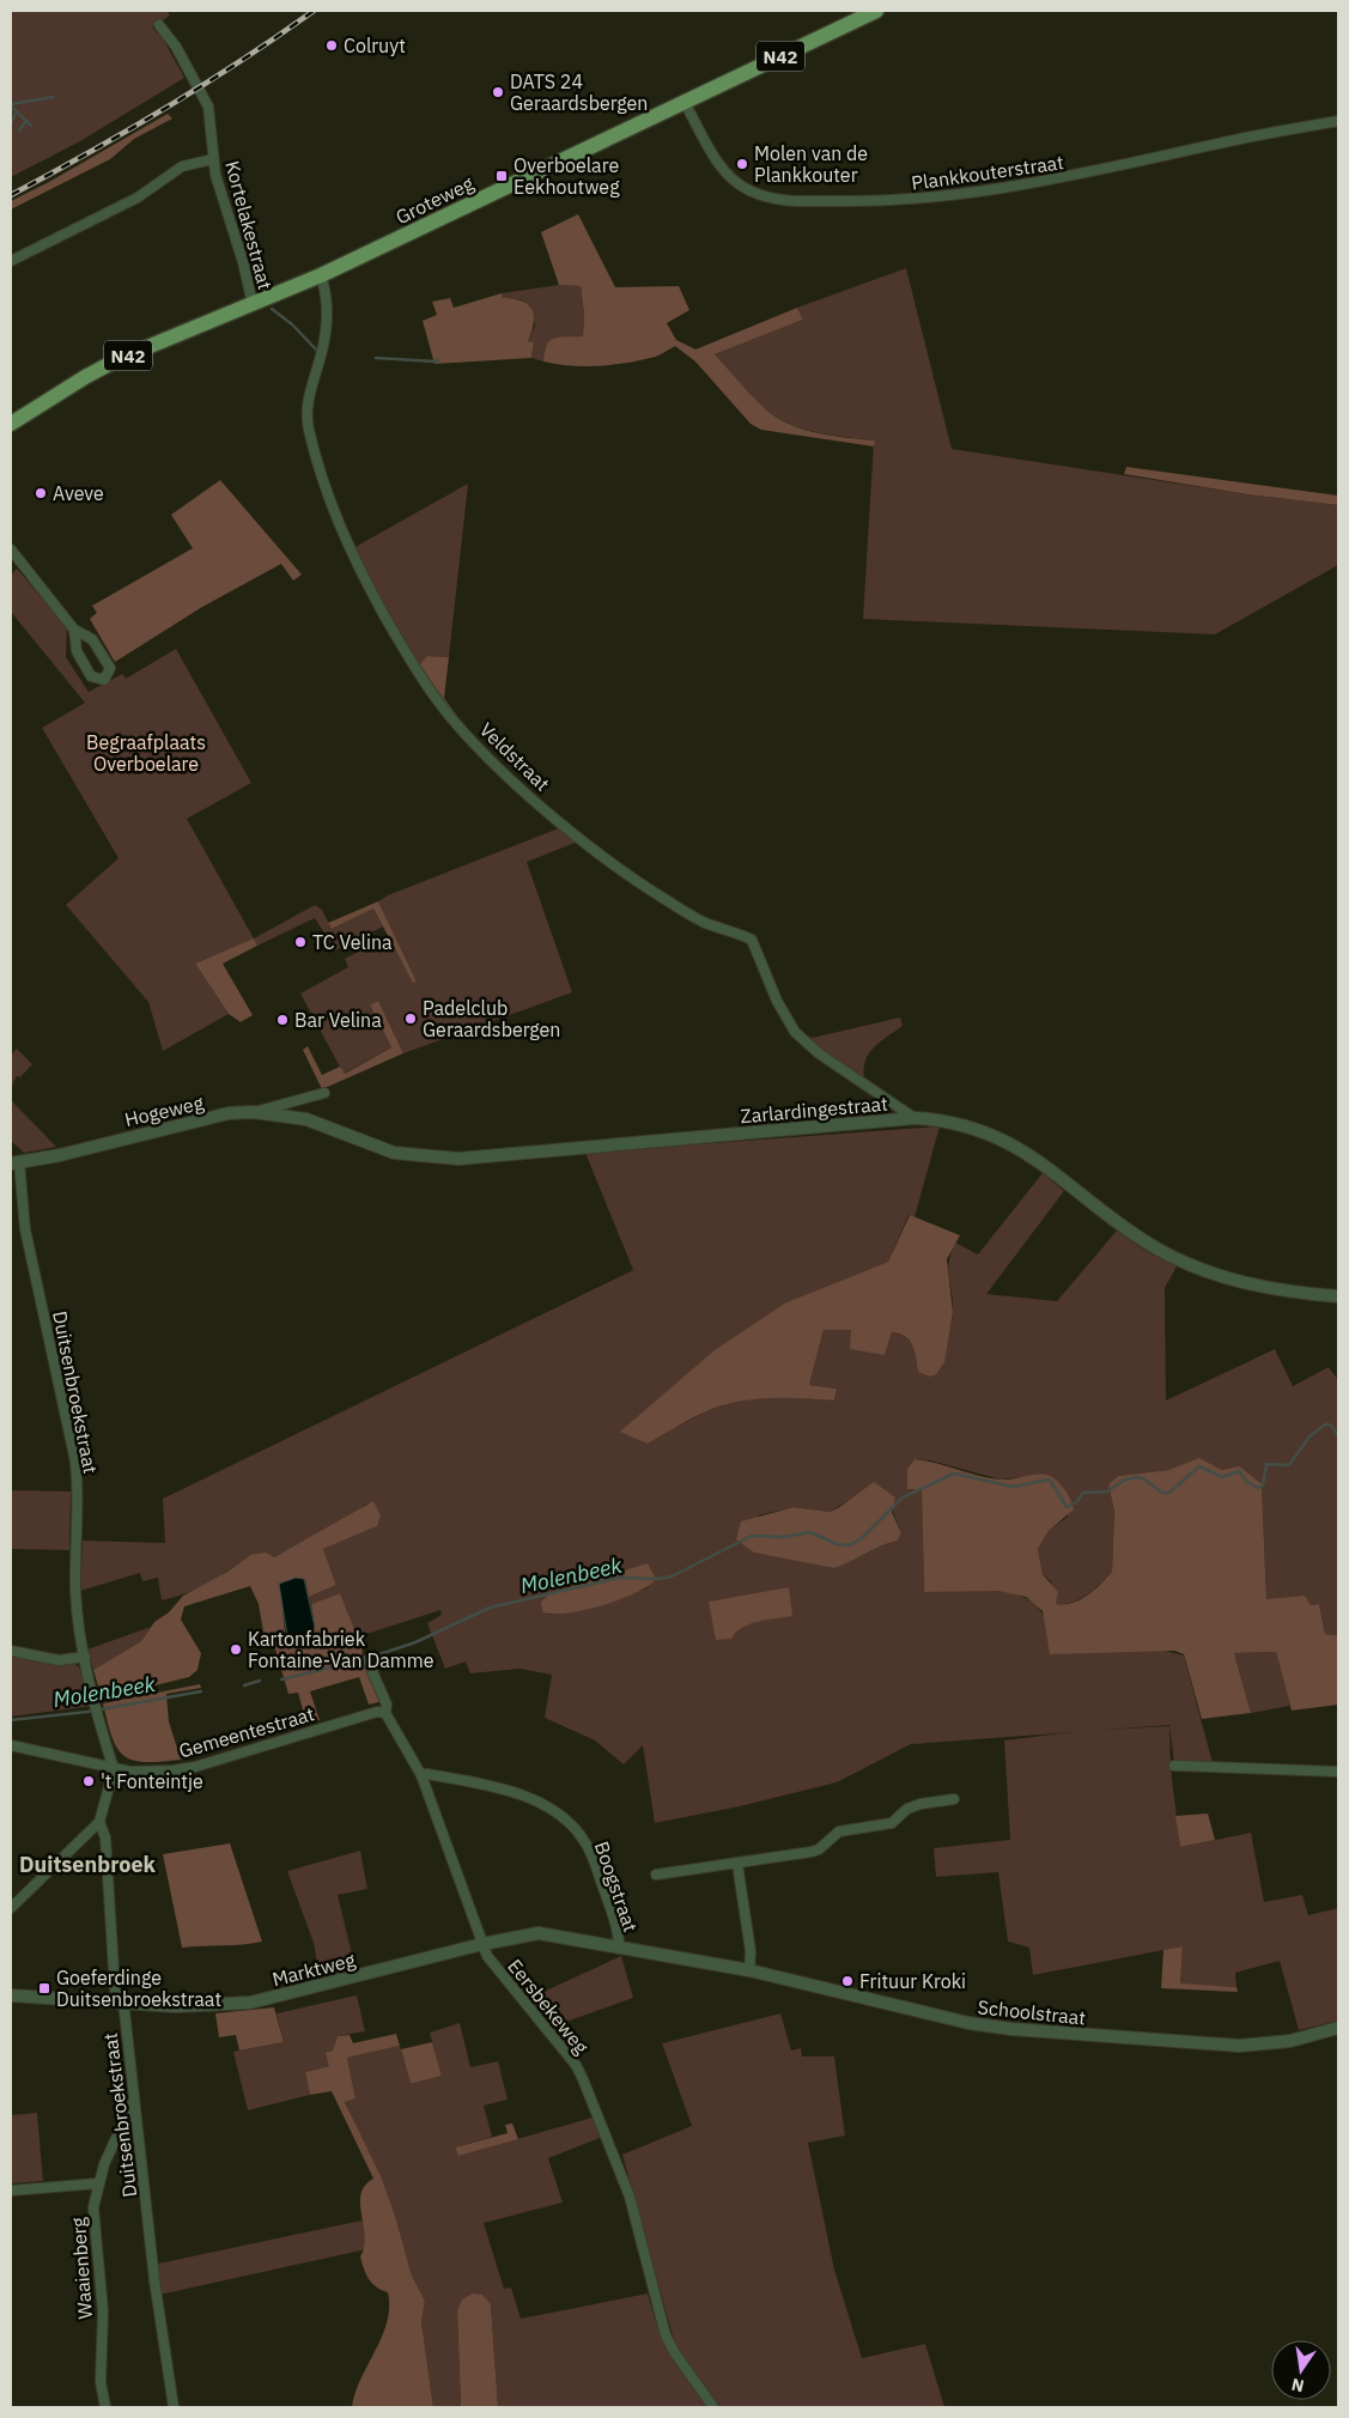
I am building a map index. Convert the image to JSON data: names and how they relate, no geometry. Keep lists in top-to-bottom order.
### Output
{
  "streets": {
    "main road": ["N42", "Groteweg"],
    "street": [
      "Plankkouterstraat",
      "Kortelakestraat",
      "Veldstraat",
      "Zarlardingestraat",
      "Hogeweg",
      "Duitsenbroekstraat",
      "Gemeentestraat",
      "Boogstraat",
      "Marktweg",
      "Eersbekeweg",
      "Schoolstraat",
      "Waaienberg"
    ]
  },
  "crossings": [
    ["Plankkouterstraat", "Groteweg"],
    ["Groteweg", "Kortelakestraat"],
    ["Groteweg", "Veldstraat"],
    ["Veldstraat", "Zarlardingestraat"],
    ["Zarlardingestraat", "Hogeweg"],
    ["Hogeweg", "Duitsenbroekstraat"],
    ["Duitsenbroekstraat", "Gemeentestraat"],
    ["Duitsenbroekstraat", "Marktweg"],
    ["Duitsenbroekstraat", "Waaienberg"],
    ["Gemeentestraat", "Eersbekeweg"],
    ["Boogstraat", "Marktweg"],
    ["Boogstraat", "Eersbekeweg"],
    ["Boogstraat", "Schoolstraat"],
    ["Marktweg", "Eersbekeweg"],
    ["Marktweg", "Schoolstraat"]
  ],
  "districts": ["Duitsenbroek"],
  "water": ["Molenbeek"],
  "parks": ["Begraafplaats Overboelare"],
  "places": {
    "other": [
      "Colruyt",
      "DATS 24 Geraardsbergen",
      "Molen van de Plankkouter",
      "Aveve",
      "TC Velina",
      "Padelclub Geraardsbergen",
      "Bar Velina",
      "Kartonfabriek Fontaine-Van Damme",
      "'t Fonteintje",
      "Frituur Kroki"
    ],
    "transit": ["Overboelare Eekhoutweg", "Goeferdinge Duitsenbroekstraat"]
  },
  "north": "bottom"
}
